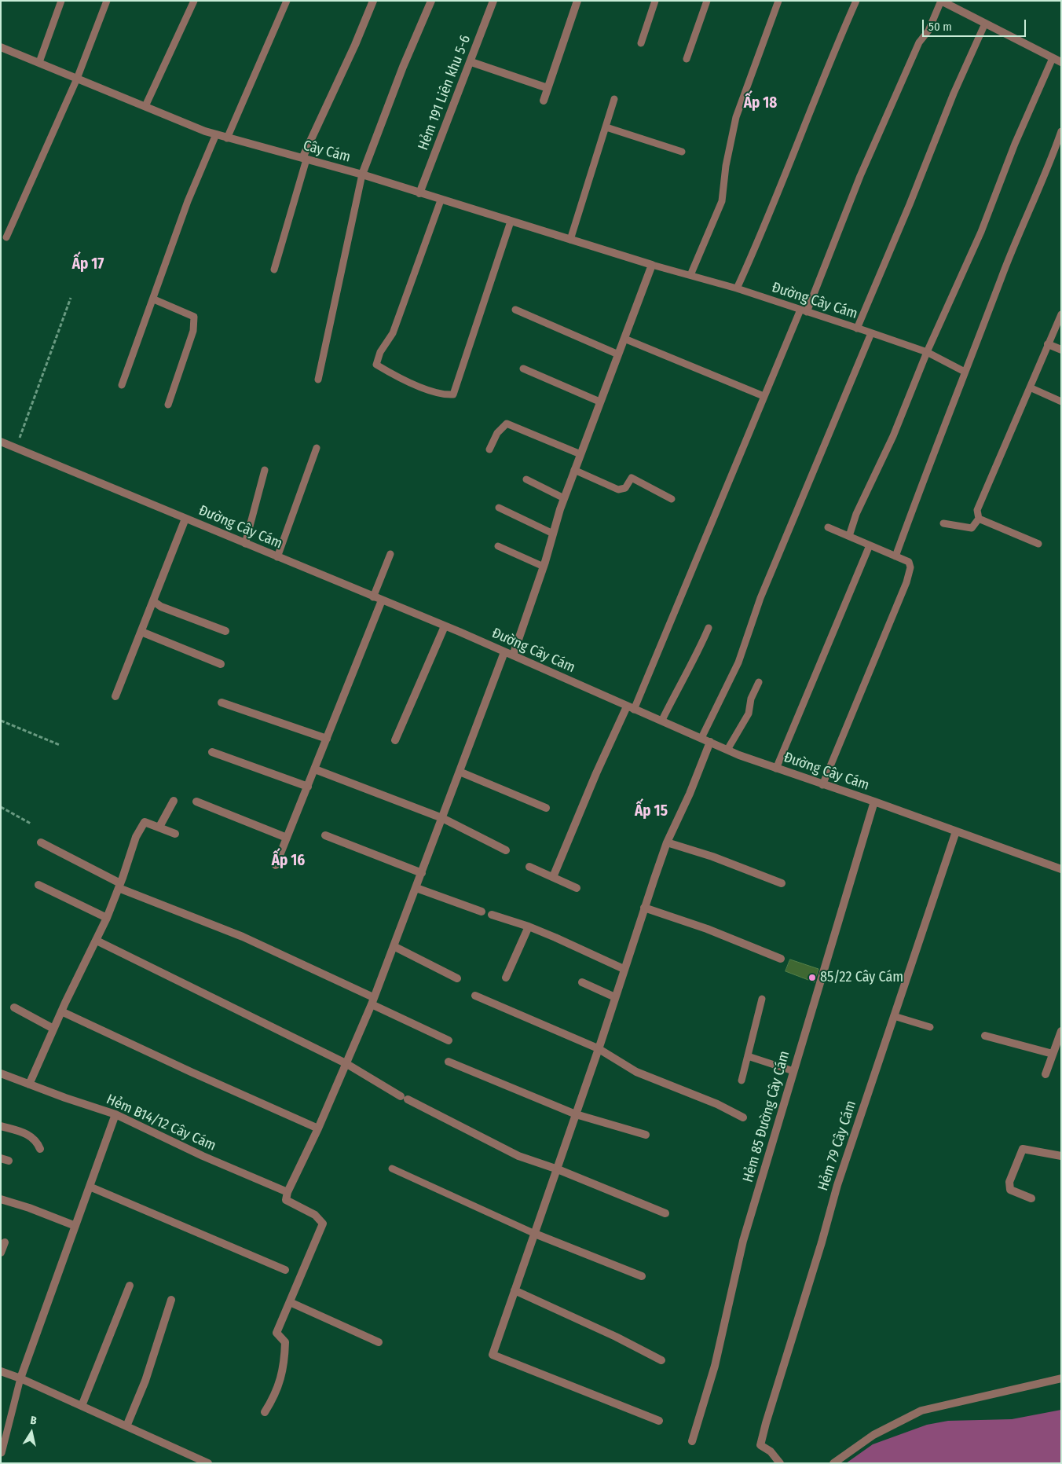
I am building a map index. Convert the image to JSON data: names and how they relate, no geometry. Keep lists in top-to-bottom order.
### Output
{
  "streets": {
    "street": [
      "Hẻm 191 Liên khu 5-6",
      "Cây Cám",
      "Đường Cây Cám",
      "Hẻm 85 Đường Cây Cám",
      "Hẻm B14/12 Cây Cám",
      "Hẻm 79 Cây Cám"
    ]
  },
  "crossings": [
    ["Hẻm 191 Liên khu 5-6", "Cây Cám"],
    ["Cây Cám", "Đường Cây Cám"],
    ["Đường Cây Cám", "Hẻm 85 Đường Cây Cám"],
    ["Đường Cây Cám", "Hẻm 79 Cây Cám"]
  ],
  "districts": [
    "Ấp 18",
    "Ấp 17",
    "Ấp 15",
    "Ấp 16"
  ],
  "places": ["85/22 Cây Cám"],
  "scale_bar": "50 m",
  "north": "top"
}
